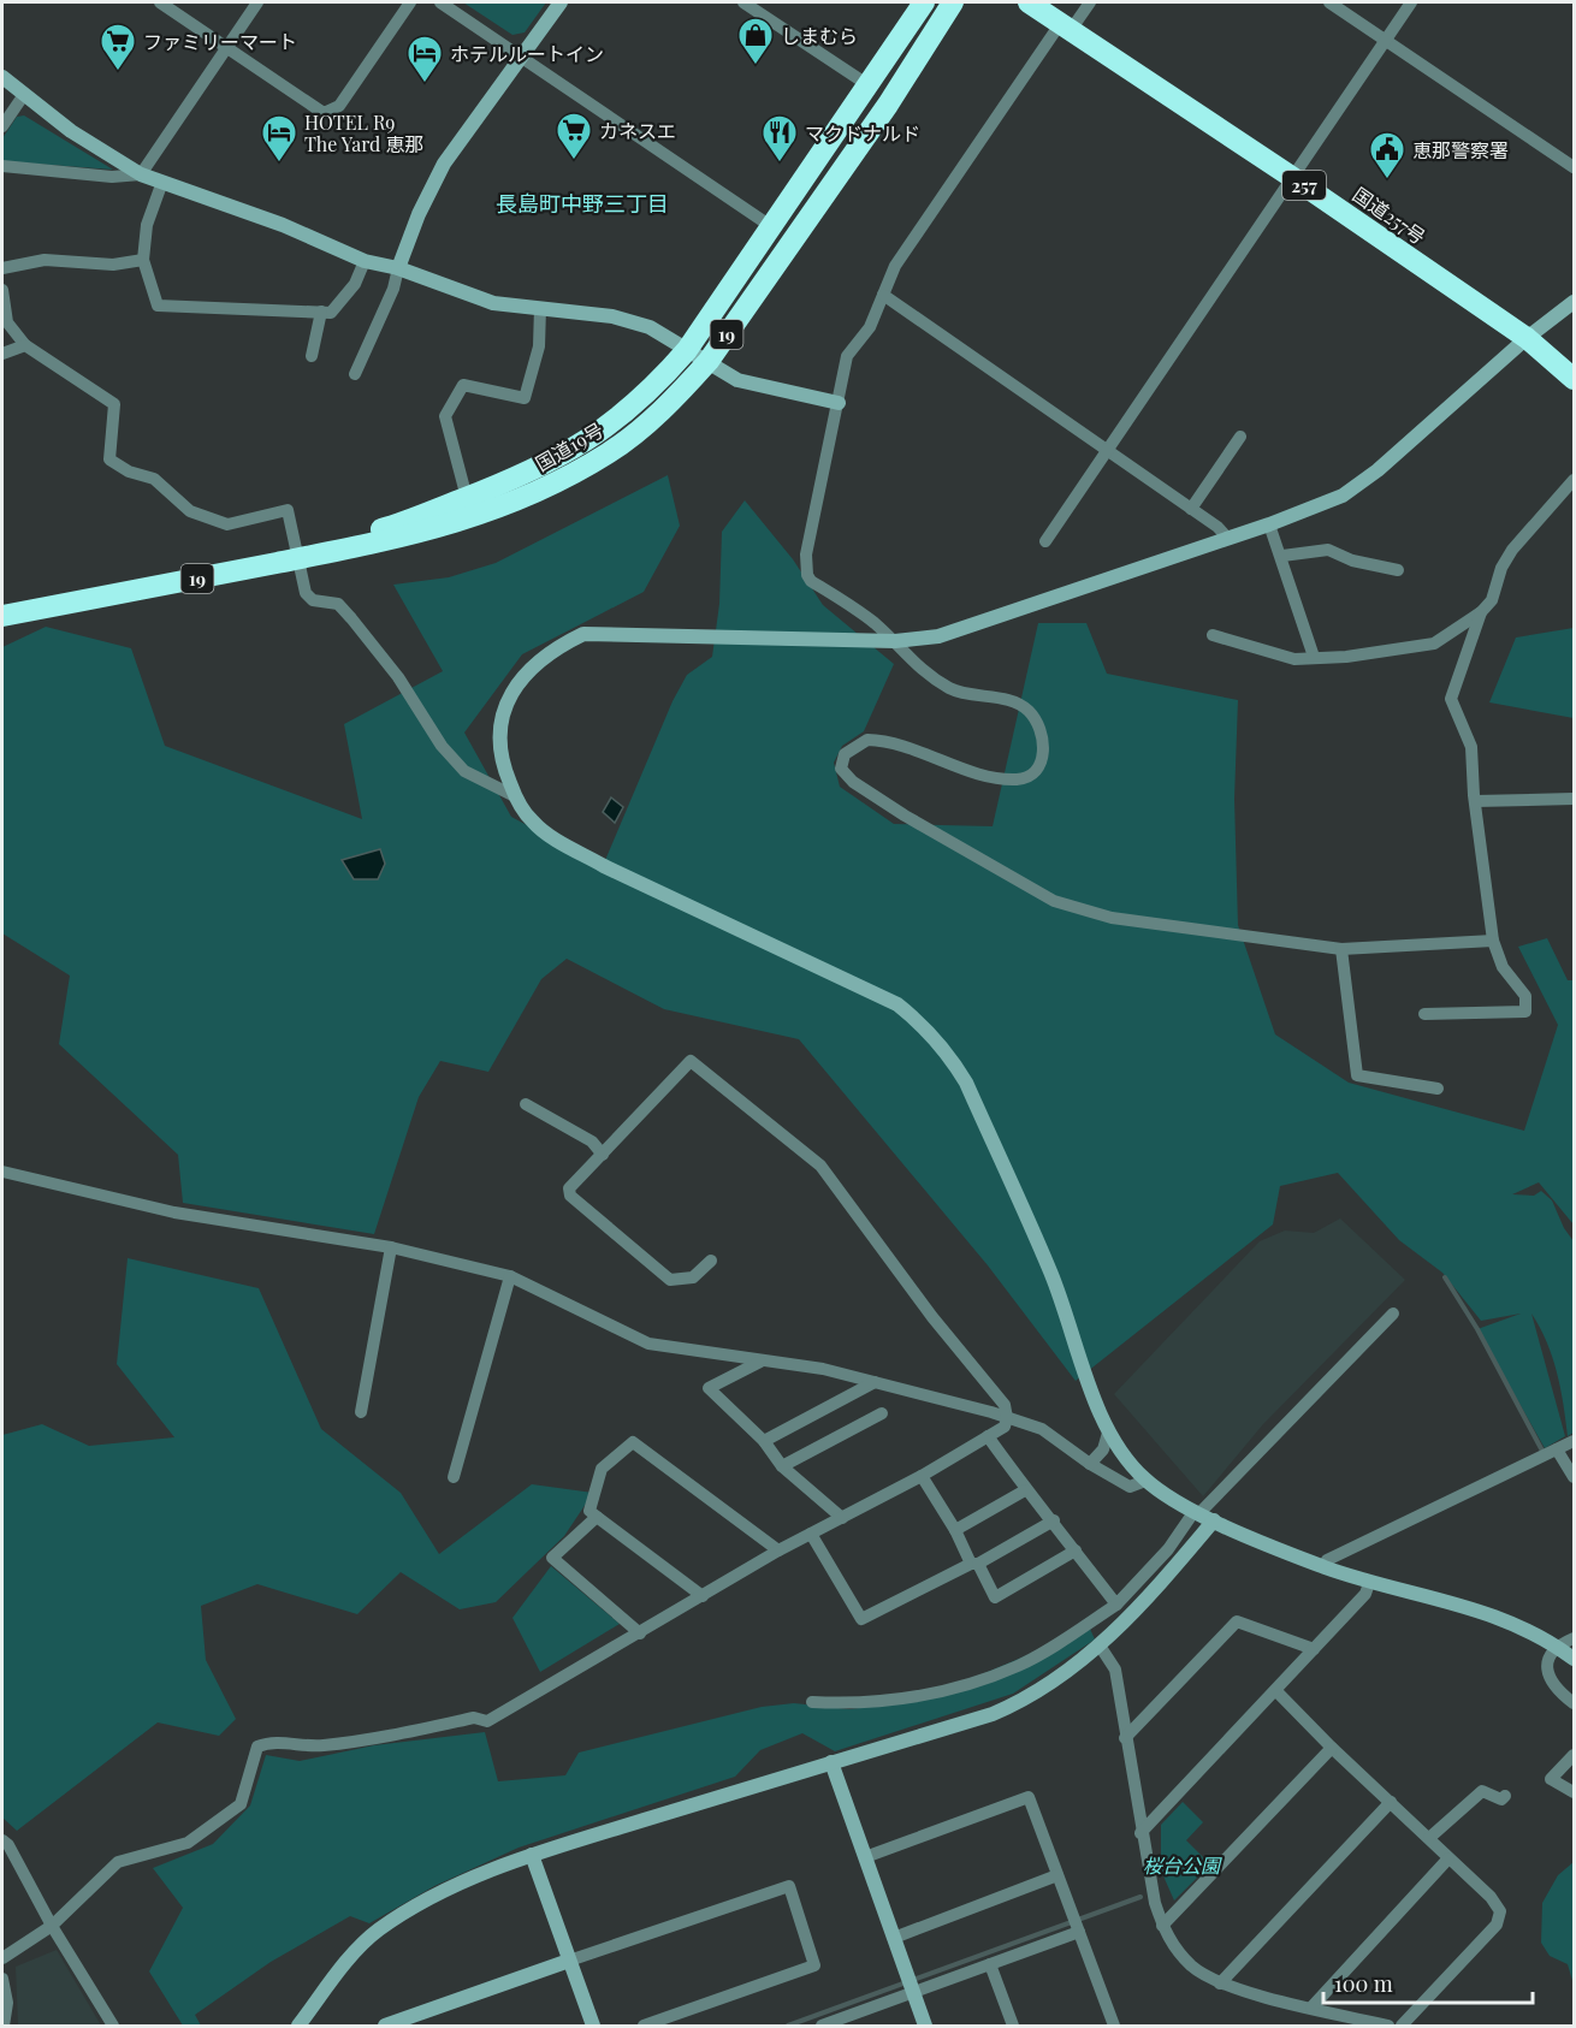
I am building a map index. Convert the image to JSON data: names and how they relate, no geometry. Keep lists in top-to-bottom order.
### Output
{
  "streets": {
    "highway": [
      "257",
      "国道257号",
      "19",
      "国道19号"
    ]
  },
  "districts": ["長島町中野三丁目"],
  "parks": ["桜台公園"],
  "places": {
    "shop": ["しまむら"],
    "supermarket": ["ファミリーマート", "カネスエ"],
    "hotel": ["ホテルルートイン", "HOTEL R9 The Yard 恵那"],
    "restaurant": ["マクドナルド"],
    "public building": ["恵那警察署"]
  },
  "scale_bar": "100 m"
}
